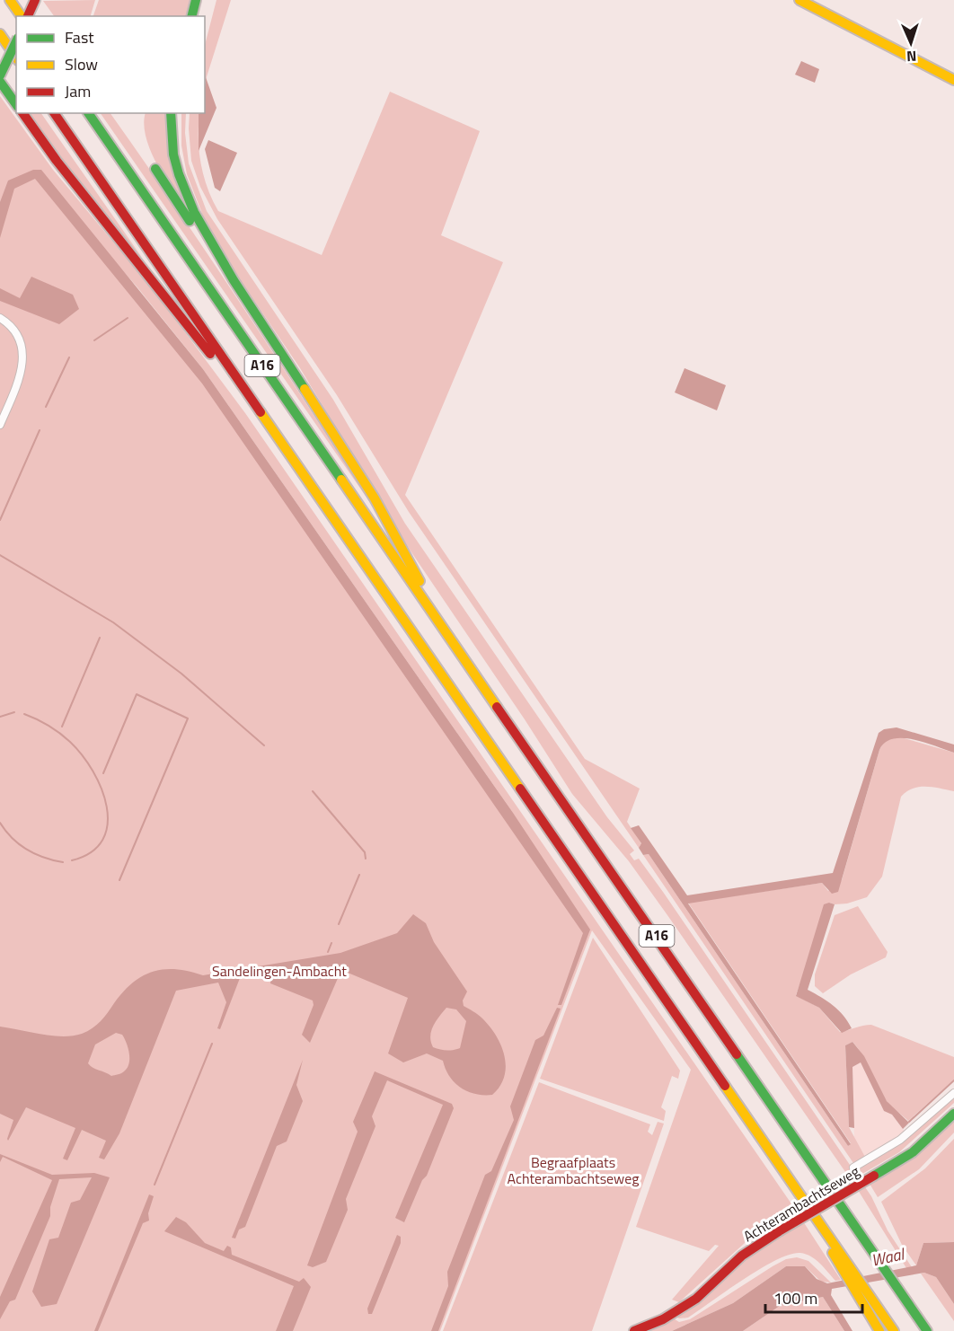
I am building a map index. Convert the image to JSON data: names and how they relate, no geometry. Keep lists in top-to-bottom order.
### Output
{
  "streets": {
    "main road": ["A16", "Achterambachtseweg"]
  },
  "water": ["Waal"],
  "parks": ["Sandelingen-Ambacht", "Begraafplaats Achterambachtseweg"],
  "legend": ["Fast", "Slow", "Jam"],
  "scale_bar": "100 m",
  "north": "bottom"
}
